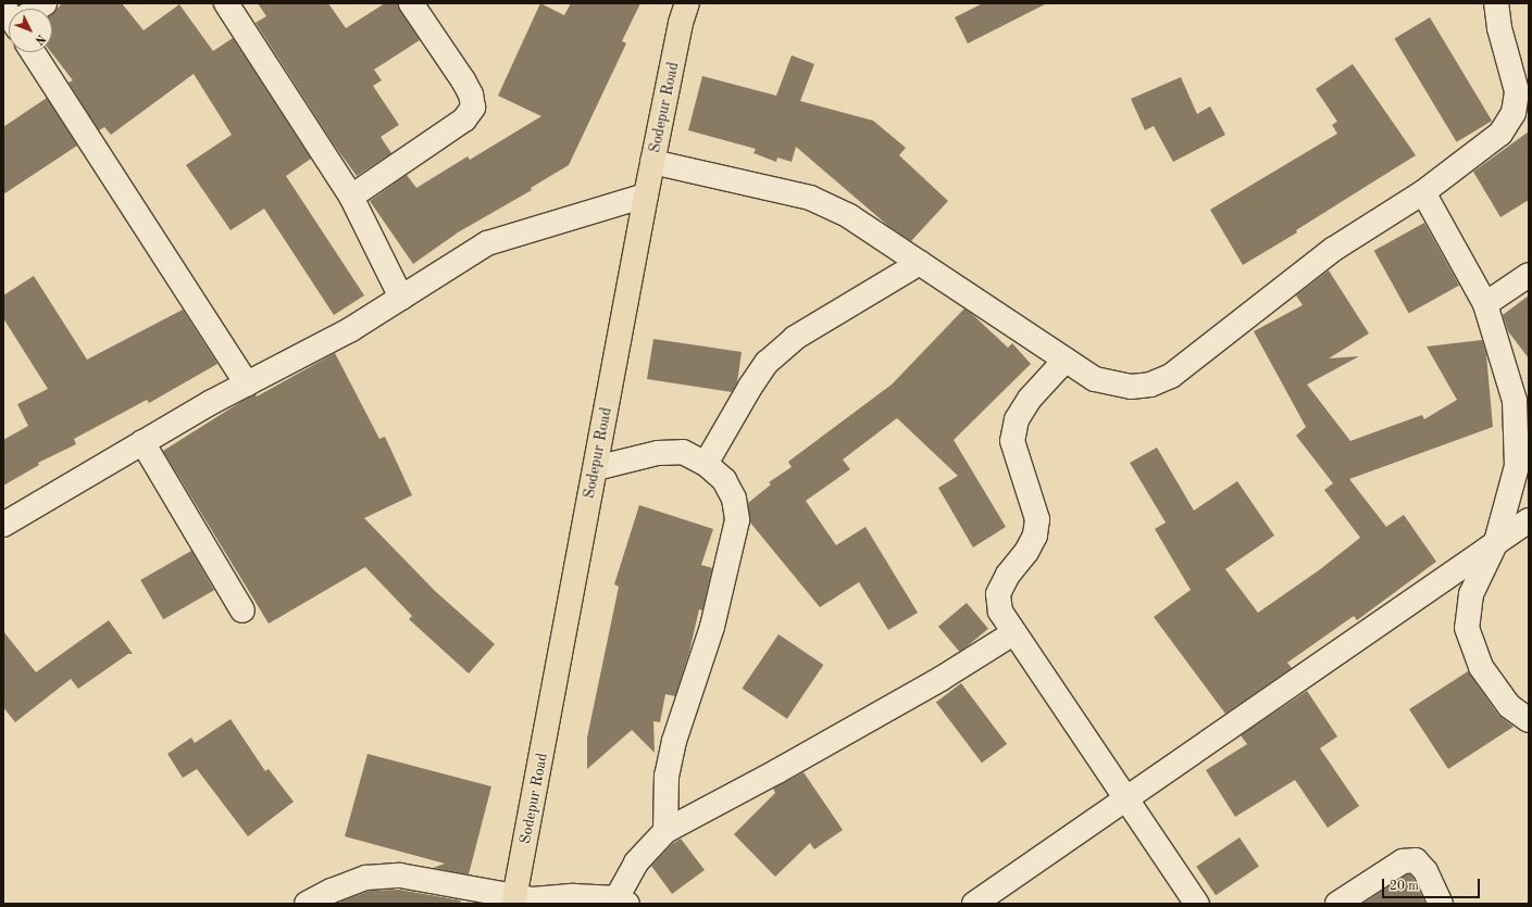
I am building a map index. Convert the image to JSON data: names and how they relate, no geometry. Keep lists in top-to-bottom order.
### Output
{
  "streets": {
    "main road": ["Sodepur Road"]
  },
  "scale_bar": "20 m",
  "north": "bottom right"
}
